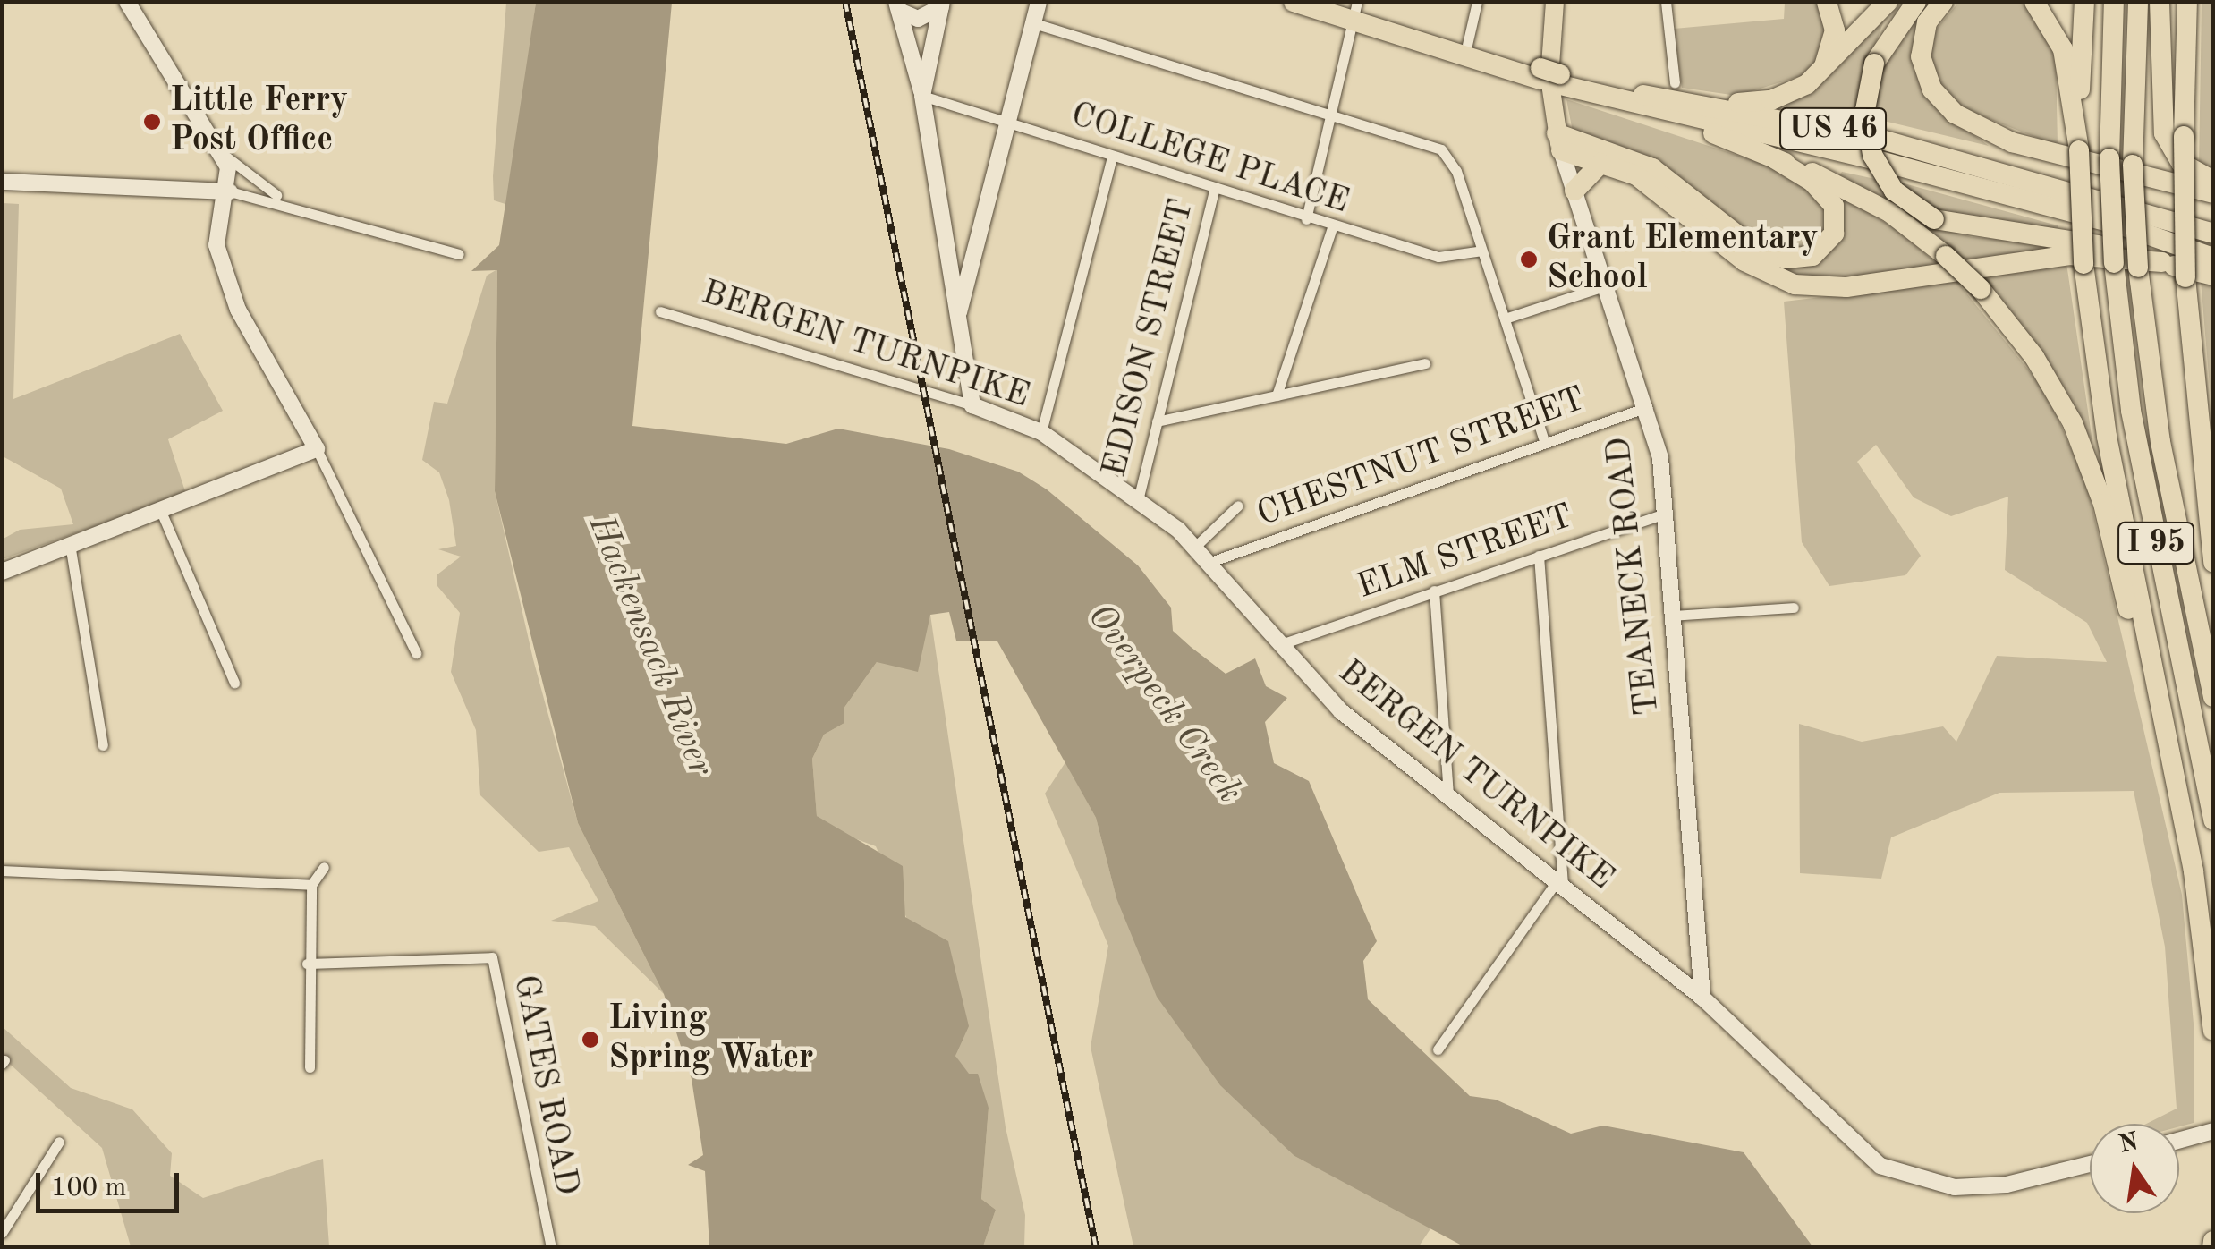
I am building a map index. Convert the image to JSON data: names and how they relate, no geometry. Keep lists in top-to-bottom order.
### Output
{
  "streets": {
    "highway": ["US 46", "I 95"],
    "main road": ["TEANECK ROAD"],
    "street": [
      "COLLEGE PLACE",
      "EDISON STREET",
      "BERGEN TURNPIKE",
      "CHESTNUT STREET",
      "ELM STREET",
      "GATES ROAD"
    ]
  },
  "crossings": [
    ["COLLEGE PLACE", "EDISON STREET"],
    ["EDISON STREET", "BERGEN TURNPIKE"],
    ["BERGEN TURNPIKE", "CHESTNUT STREET"],
    ["BERGEN TURNPIKE", "ELM STREET"],
    ["BERGEN TURNPIKE", "TEANECK ROAD"],
    ["CHESTNUT STREET", "TEANECK ROAD"],
    ["ELM STREET", "TEANECK ROAD"]
  ],
  "water": ["Hackensack River", "Overpeck Creek"],
  "places": ["Little Ferry Post Office", "Grant Elementary School", "Living Spring Water"],
  "scale_bar": "100 m",
  "north": "top"
}
